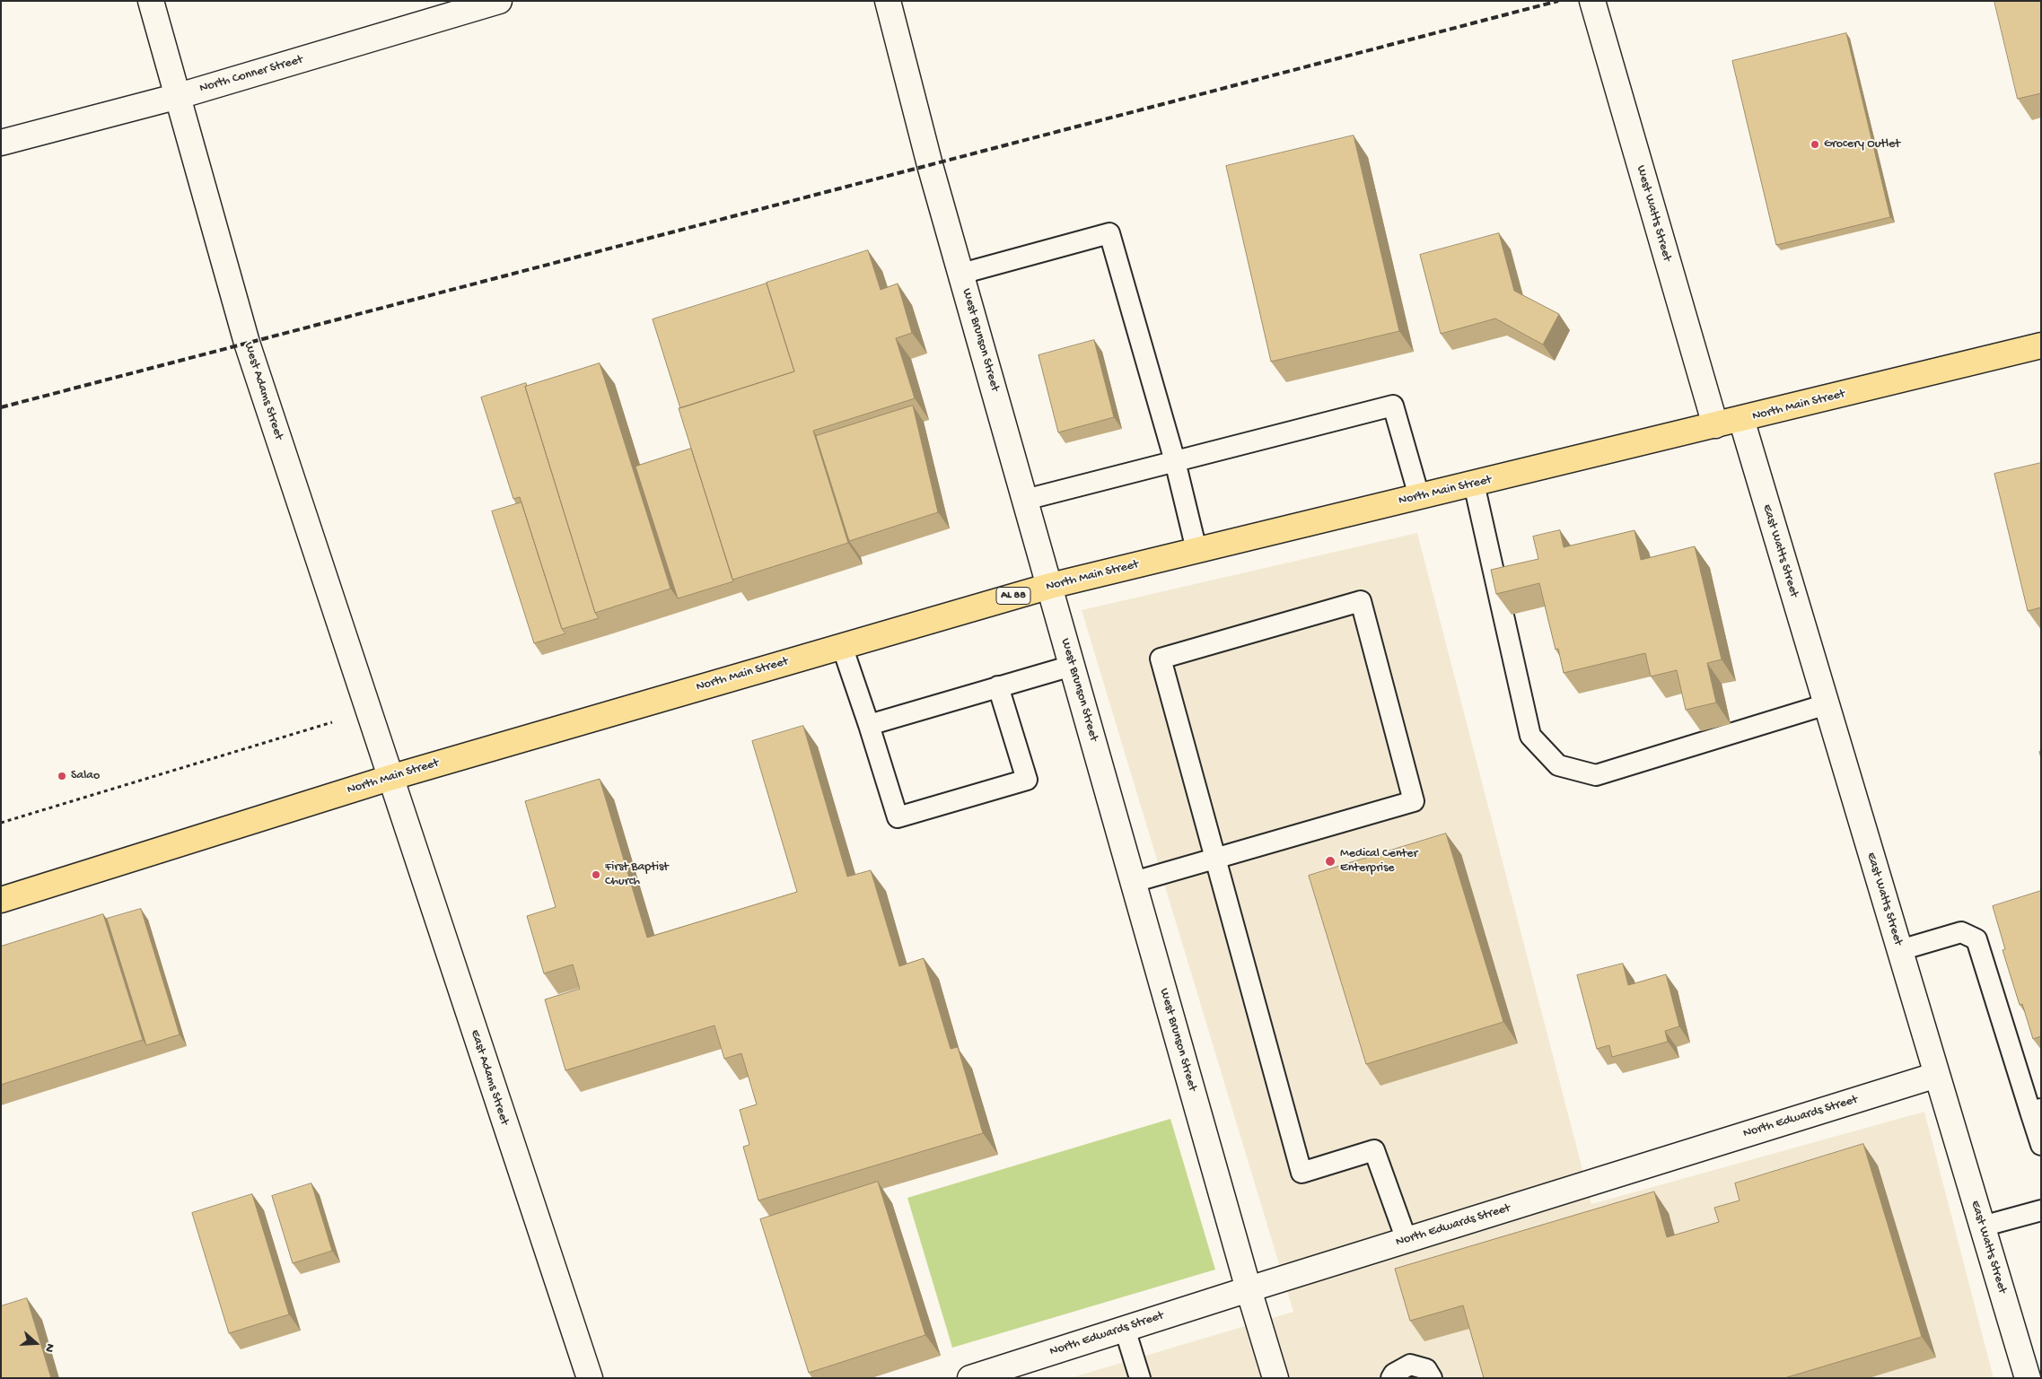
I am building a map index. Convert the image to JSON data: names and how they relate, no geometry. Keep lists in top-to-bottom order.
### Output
{
  "streets": {
    "main road": ["North Main Street", "AL 88"],
    "street": [
      "North Conner Street",
      "West Watts Street",
      "West Brunson Street",
      "West Adams Street",
      "East Watts Street",
      "East Adams Street",
      "North Edwards Street"
    ]
  },
  "crossings": [
    ["North Conner Street", "West Adams Street"],
    ["West Watts Street", "North Main Street"],
    ["West Brunson Street", "North Main Street"],
    ["West Brunson Street", "North Edwards Street"],
    ["West Adams Street", "North Main Street"],
    ["West Adams Street", "East Adams Street"],
    ["North Main Street", "East Watts Street"],
    ["North Main Street", "East Adams Street"],
    ["East Watts Street", "North Edwards Street"]
  ],
  "places": [
    "Grocery Outlet",
    "Salao",
    "Medical Center Enterprise",
    "First Baptist Church"
  ],
  "north": "right"
}
